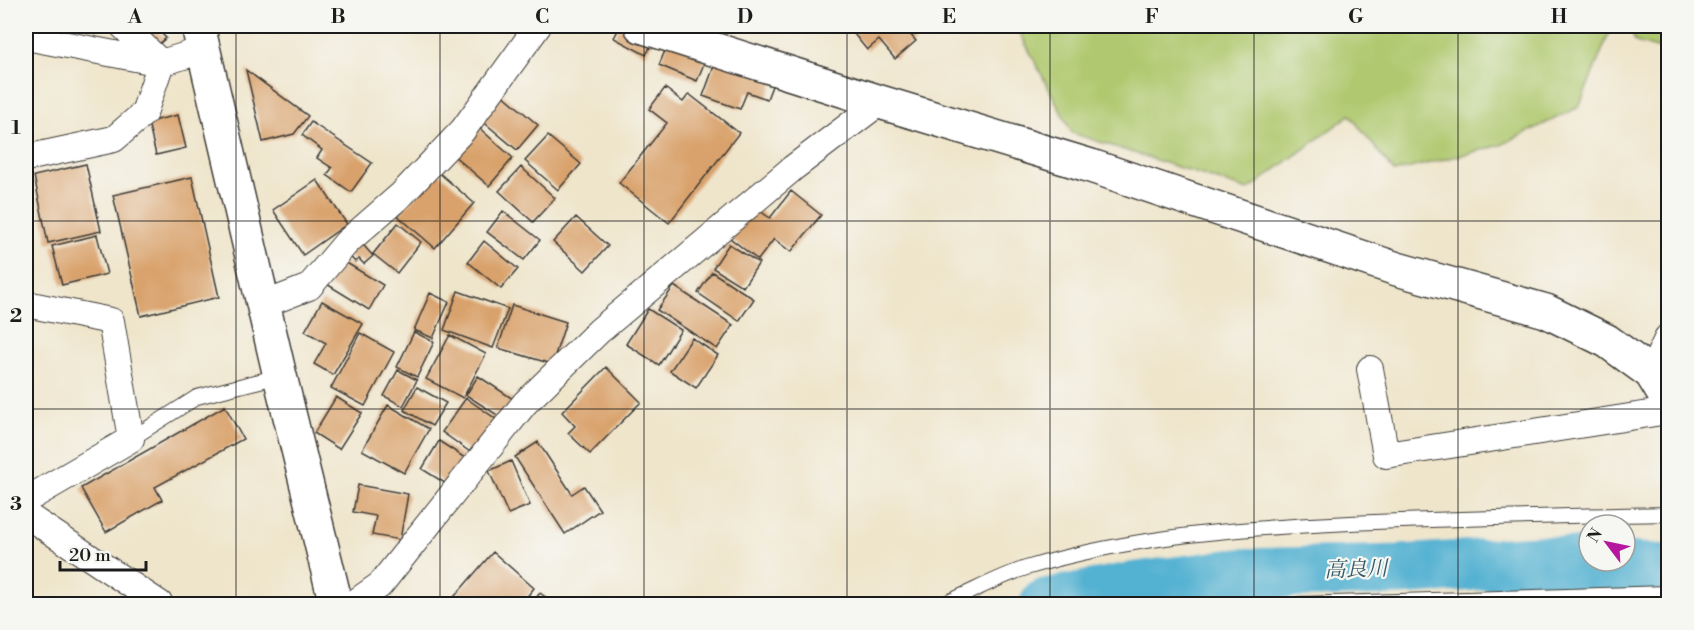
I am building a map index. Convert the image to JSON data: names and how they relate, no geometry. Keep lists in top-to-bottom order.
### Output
{
  "water": ["高良川"],
  "scale_bar": "20 m",
  "north": "top left",
  "grid": {
    "columns": [
      "A",
      "B",
      "C",
      "D",
      "E",
      "F",
      "G",
      "H"
    ],
    "rows": ["1", "2", "3"]
  }
}
